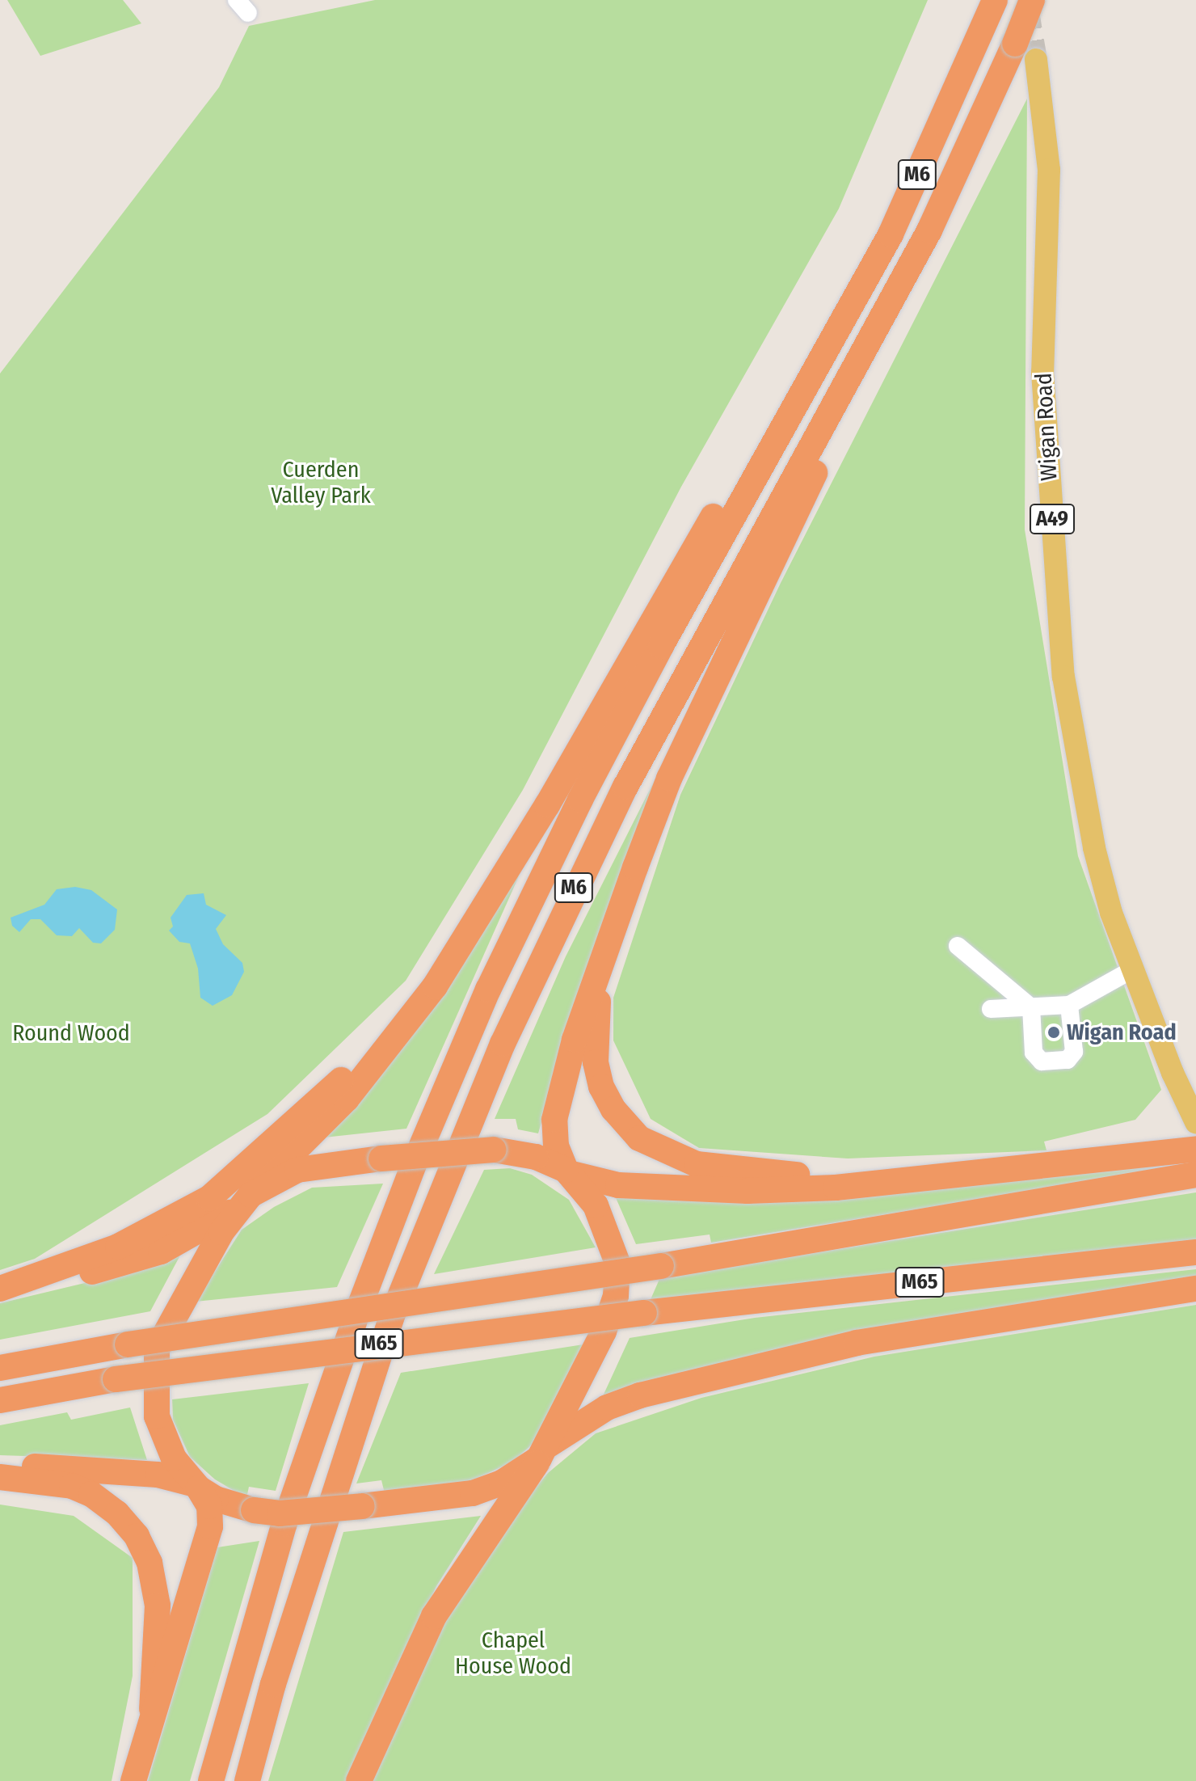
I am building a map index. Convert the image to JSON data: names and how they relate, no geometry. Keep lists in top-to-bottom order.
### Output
{
  "streets": {
    "highway": ["M6", "M65"],
    "main road": ["Wigan Road", "A49"]
  },
  "parks": ["Cuerden Valley Park", "Round Wood", "Chapel House Wood"],
  "places": ["Wigan Road"]
}
